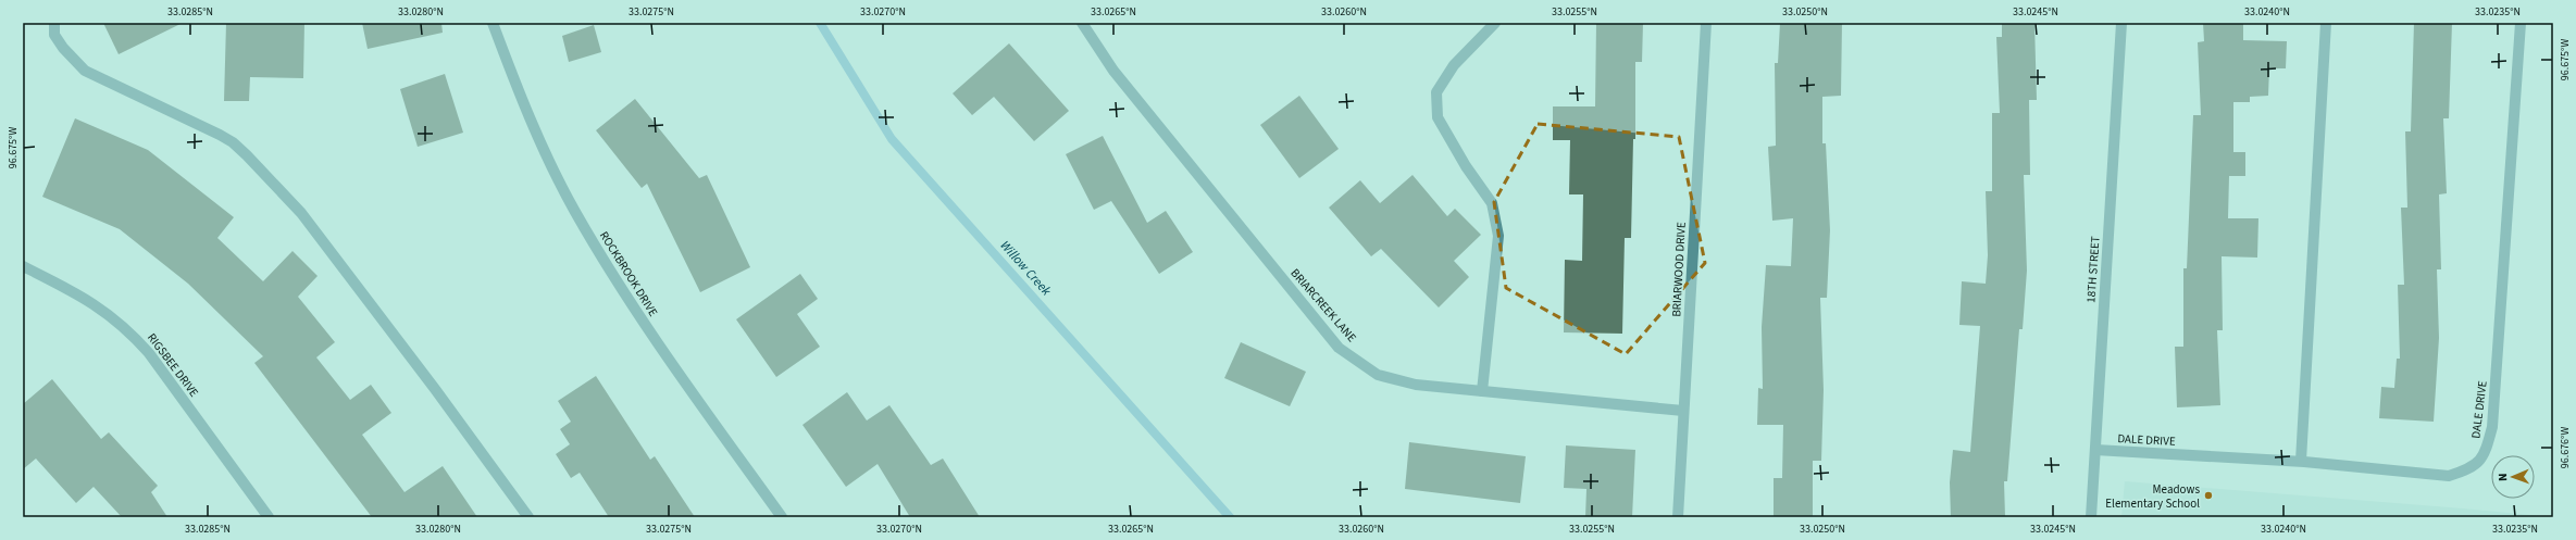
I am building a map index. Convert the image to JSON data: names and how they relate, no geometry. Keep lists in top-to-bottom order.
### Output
{
  "streets": {
    "street": [
      "BRIARWOOD DRIVE",
      "18TH STREET",
      "ROCKBROOK DRIVE",
      "BRIARCREEK LANE",
      "RIGSBEE DRIVE",
      "DALE DRIVE"
    ]
  },
  "crossings": [
    ["BRIARWOOD DRIVE", "BRIARCREEK LANE"],
    ["18TH STREET", "DALE DRIVE"]
  ],
  "water": ["Willow Creek"],
  "places": ["Meadows Elementary School"],
  "north": "left",
  "coordinates": [
    "33.0285°N",
    "33.0280°N",
    "33.0275°N",
    "33.0270°N",
    "33.0265°N",
    "33.0260°N",
    "33.0255°N",
    "33.0250°N",
    "33.0245°N",
    "33.0240°N",
    "33.0235°N",
    "96.675°W",
    "96.676°W"
  ]
}
